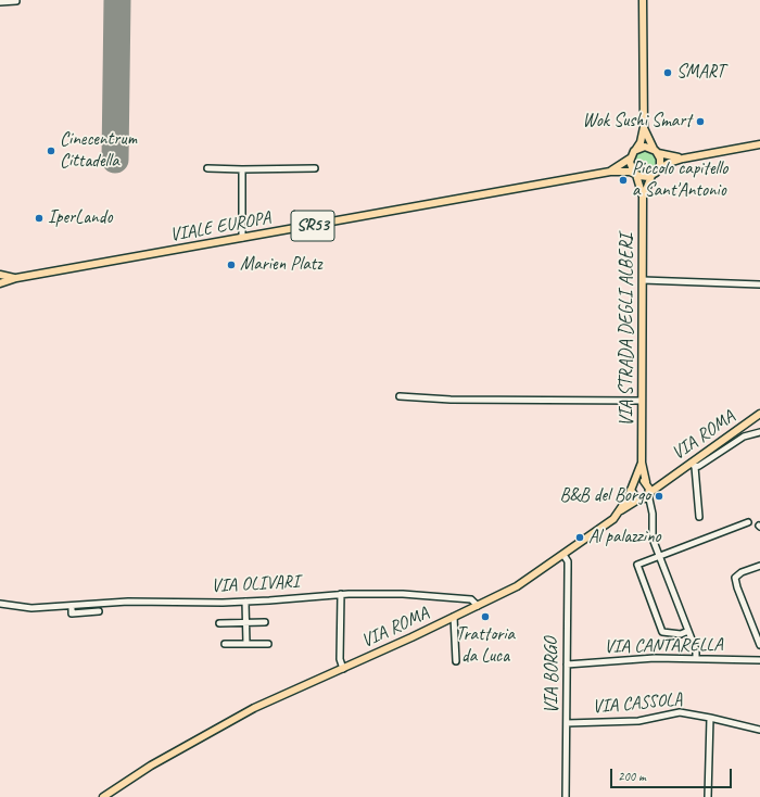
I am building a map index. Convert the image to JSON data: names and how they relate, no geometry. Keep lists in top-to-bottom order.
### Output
{
  "streets": {
    "main road": [
      "SR53",
      "VIALE EUROPA",
      "VIA STRADA DEGLI ALBERI",
      "VIA ROMA"
    ],
    "street": [
      "VIA OLIVARI",
      "VIA CANTARELLA",
      "VIA BORGO",
      "VIA CASSOLA"
    ]
  },
  "crossings": [
    ["VIALE EUROPA", "VIA STRADA DEGLI ALBERI"],
    ["VIA STRADA DEGLI ALBERI", "VIA ROMA"],
    ["VIA ROMA", "VIA OLIVARI"],
    ["VIA ROMA", "VIA BORGO"],
    ["VIA CANTARELLA", "VIA BORGO"],
    ["VIA BORGO", "VIA CASSOLA"]
  ],
  "places": [
    "SMART",
    "Wok Sushi Smart",
    "Cinecentrum Cittadella",
    "Piccolo capitello a Sant'Antonio",
    "IperLando",
    "Marien Platz",
    "B&B del Borgo",
    "Al palazzino",
    "Trattoria da Luca"
  ],
  "scale_bar": "200 m"
}
